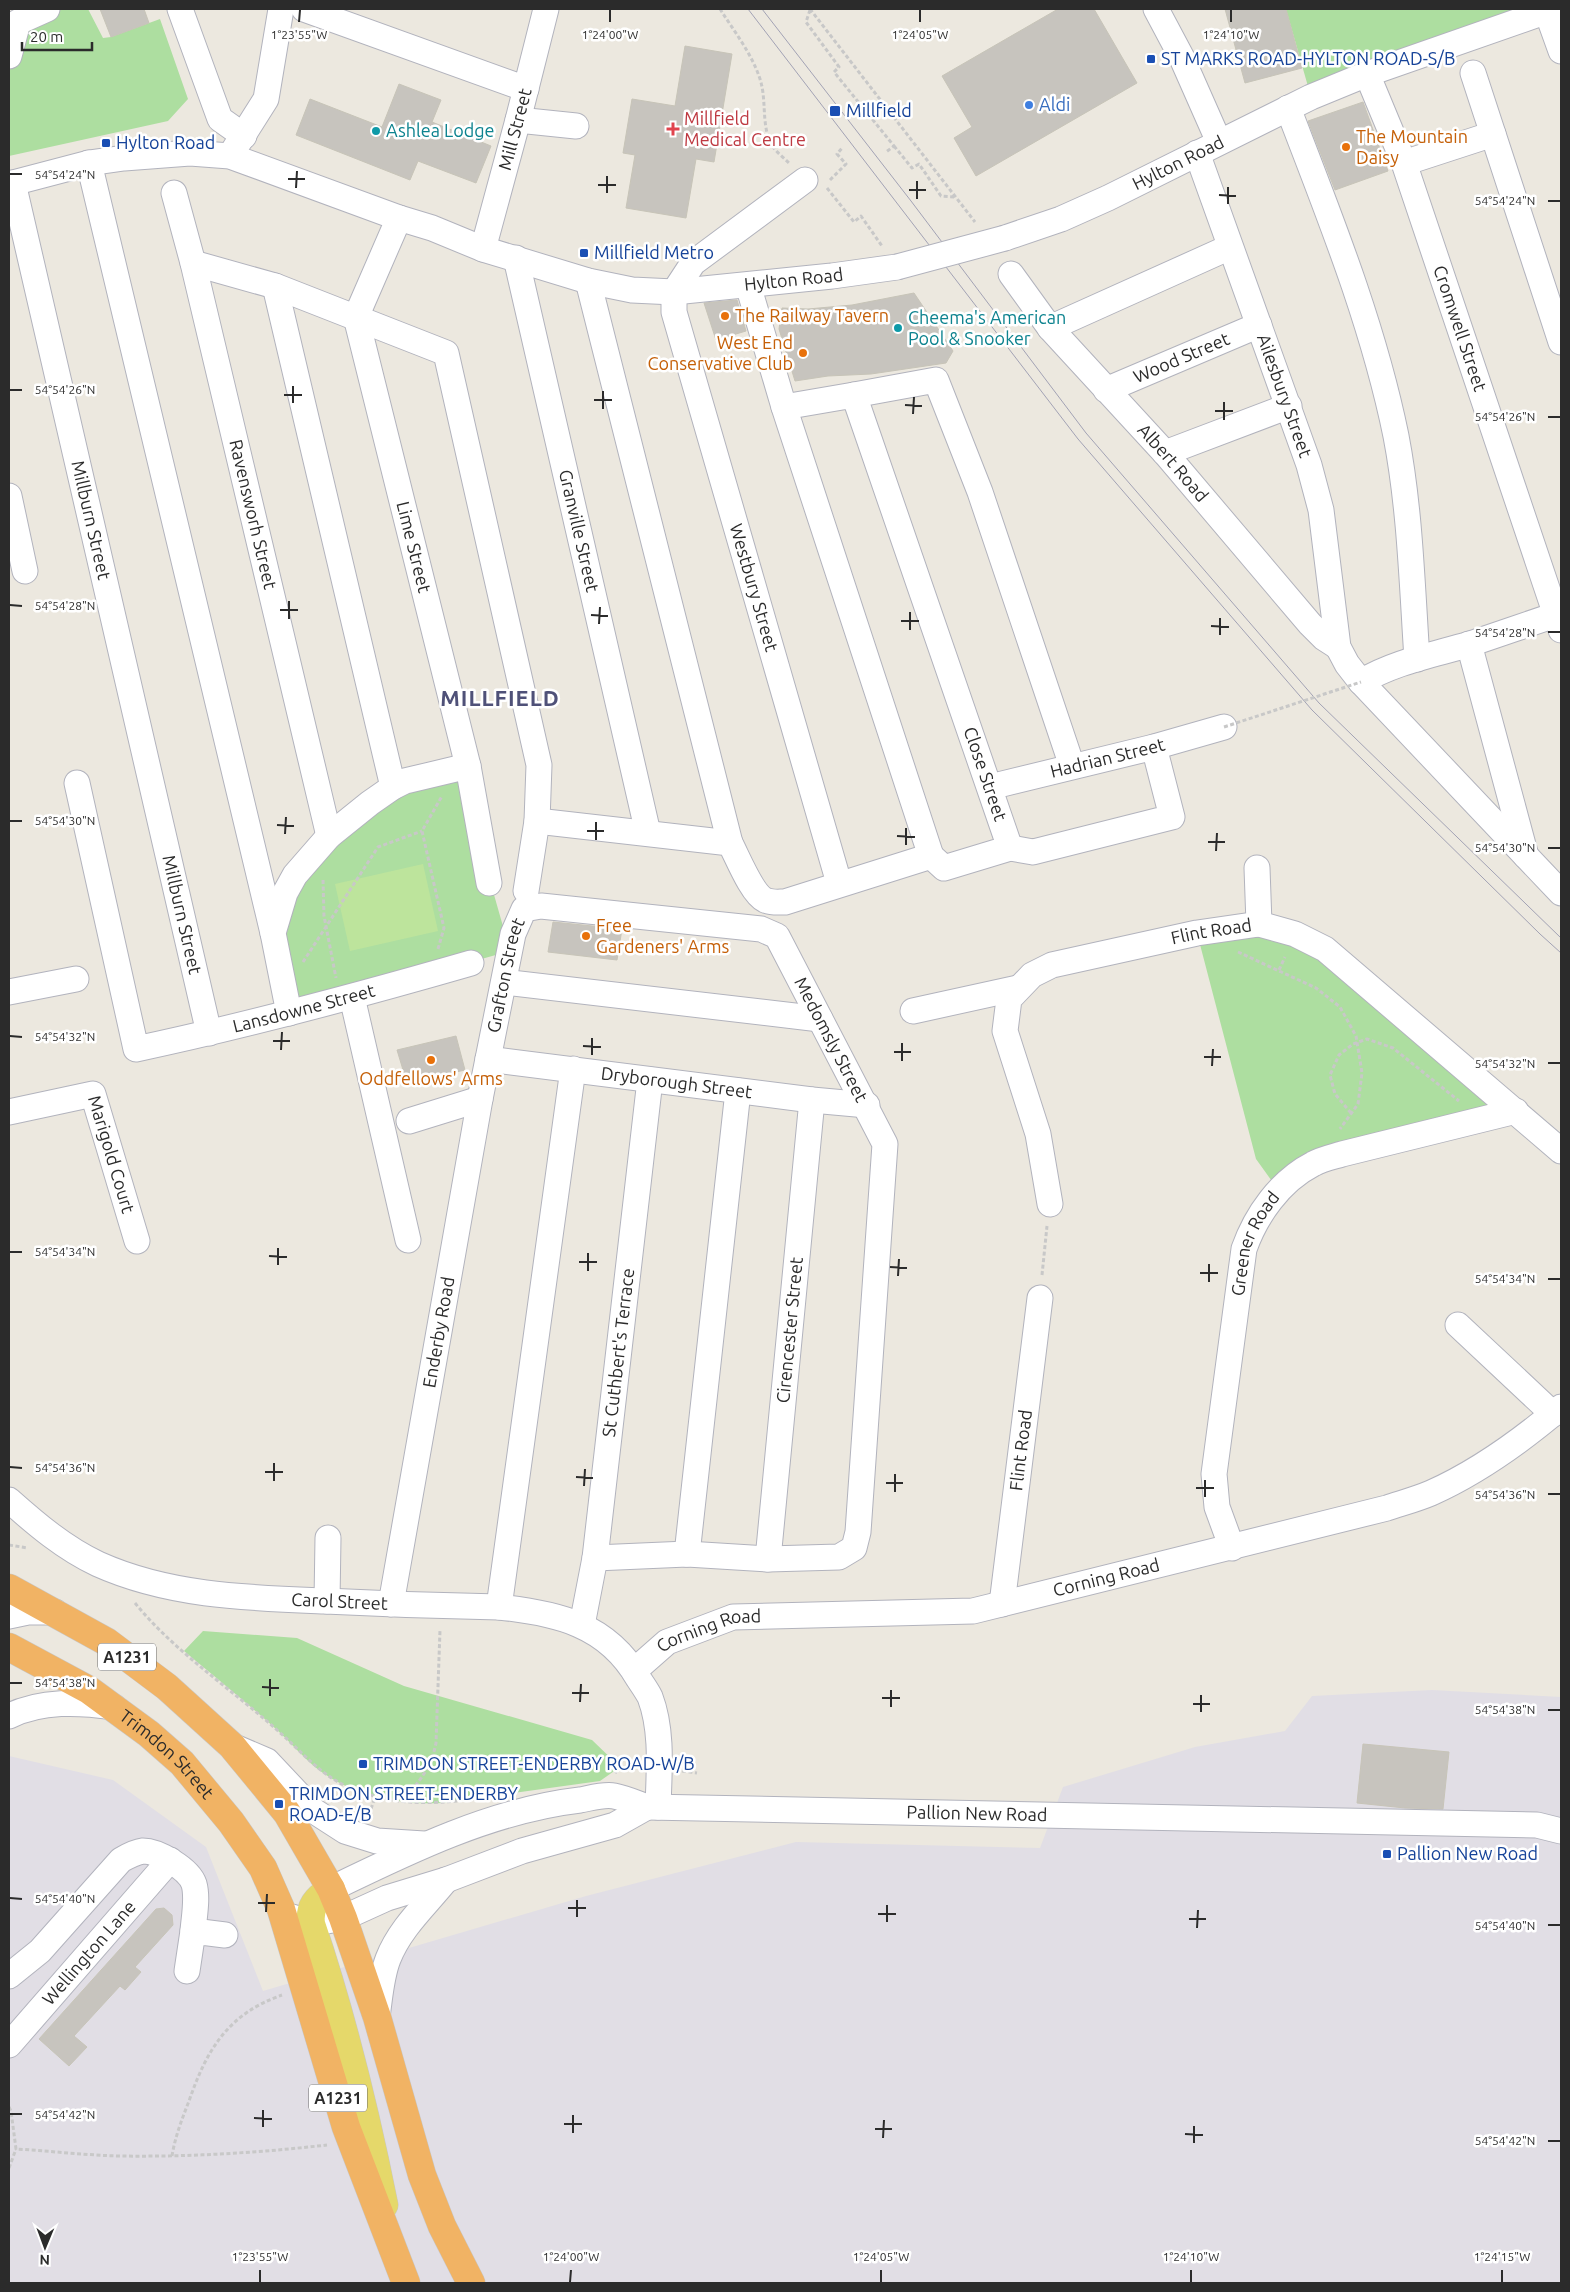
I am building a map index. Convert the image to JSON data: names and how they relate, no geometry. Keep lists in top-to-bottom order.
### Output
{
  "streets": {
    "highway": ["A1231", "Trimdon Street"],
    "street": [
      "Mill Street",
      "Hylton Road",
      "Cromwell Street",
      "Wood Street",
      "Ailesbury Street",
      "Albert Road",
      "Ravensworh Street",
      "Millburn Street",
      "Granville Street",
      "Lime Street",
      "Westbury Street",
      "Hadrian Street",
      "Close Street",
      "Flint Road",
      "Grafton Street",
      "Lansdowne Street",
      "Medomsly Street",
      "Dryborough Street",
      "Marigold Court",
      "Greener Road",
      "Cirencester Street",
      "Enderby Road",
      "St Cuthbert's Terrace",
      "Corning Road",
      "Carol Street",
      "Pallion New Road",
      "Wellington Lane"
    ]
  },
  "crossings": [
    ["Mill Street", "Hylton Road"],
    ["Hylton Road", "Cromwell Street"],
    ["Hylton Road", "Ailesbury Street"],
    ["Hylton Road", "Millburn Street"],
    ["Hylton Road", "Granville Street"],
    ["Hylton Road", "Westbury Street"],
    ["Wood Street", "Ailesbury Street"],
    ["Wood Street", "Albert Road"],
    ["Ailesbury Street", "Albert Road"],
    ["Millburn Street", "Lansdowne Street"],
    ["Hadrian Street", "Close Street"],
    ["Flint Road", "Greener Road"],
    ["Flint Road", "Corning Road"],
    ["Grafton Street", "Medomsly Street"],
    ["Grafton Street", "Dryborough Street"],
    ["Grafton Street", "Enderby Road"],
    ["Medomsly Street", "Dryborough Street"],
    ["Medomsly Street", "Cirencester Street"],
    ["Dryborough Street", "Cirencester Street"],
    ["Dryborough Street", "Enderby Road"],
    ["Dryborough Street", "St Cuthbert's Terrace"],
    ["Greener Road", "Corning Road"],
    ["Enderby Road", "Carol Street"],
    ["St Cuthbert's Terrace", "Carol Street"],
    ["Corning Road", "Carol Street"],
    ["Carol Street", "Pallion New Road"],
    ["A1231", "Trimdon Street"],
    ["A1231", "Pallion New Road"]
  ],
  "districts": ["MILLFIELD"],
  "places": {
    "transit": [
      "ST MARKS ROAD-HYLTON ROAD-S/B",
      "Millfield",
      "Hylton Road",
      "Millfield Metro",
      "TRIMDON STREET-ENDERBY ROAD-W/B",
      "TRIMDON STREET-ENDERBY ROAD-E/B",
      "Pallion New Road"
    ],
    "other": [
      "Aldi",
      "Ashlea Lodge",
      "The Mountain Daisy",
      "The Railway Tavern",
      "Cheema's American Pool & Snooker",
      "West End Conservative Club",
      "Free Gardeners' Arms",
      "Oddfellows' Arms"
    ],
    "health": ["Millfield Medical Centre"]
  },
  "scale_bar": "20 m",
  "north": "bottom",
  "coordinates": [
    "1°23'55\"W",
    "1°24'00\"W",
    "1°24'05\"W",
    "1°24'10\"W",
    "54°54'24\"N",
    "54°54'26\"N",
    "54°54'28\"N",
    "54°54'30\"N",
    "54°54'32\"N",
    "54°54'34\"N",
    "54°54'36\"N",
    "54°54'38\"N",
    "54°54'40\"N",
    "54°54'42\"N",
    "1°24'15\"W"
  ]
}
